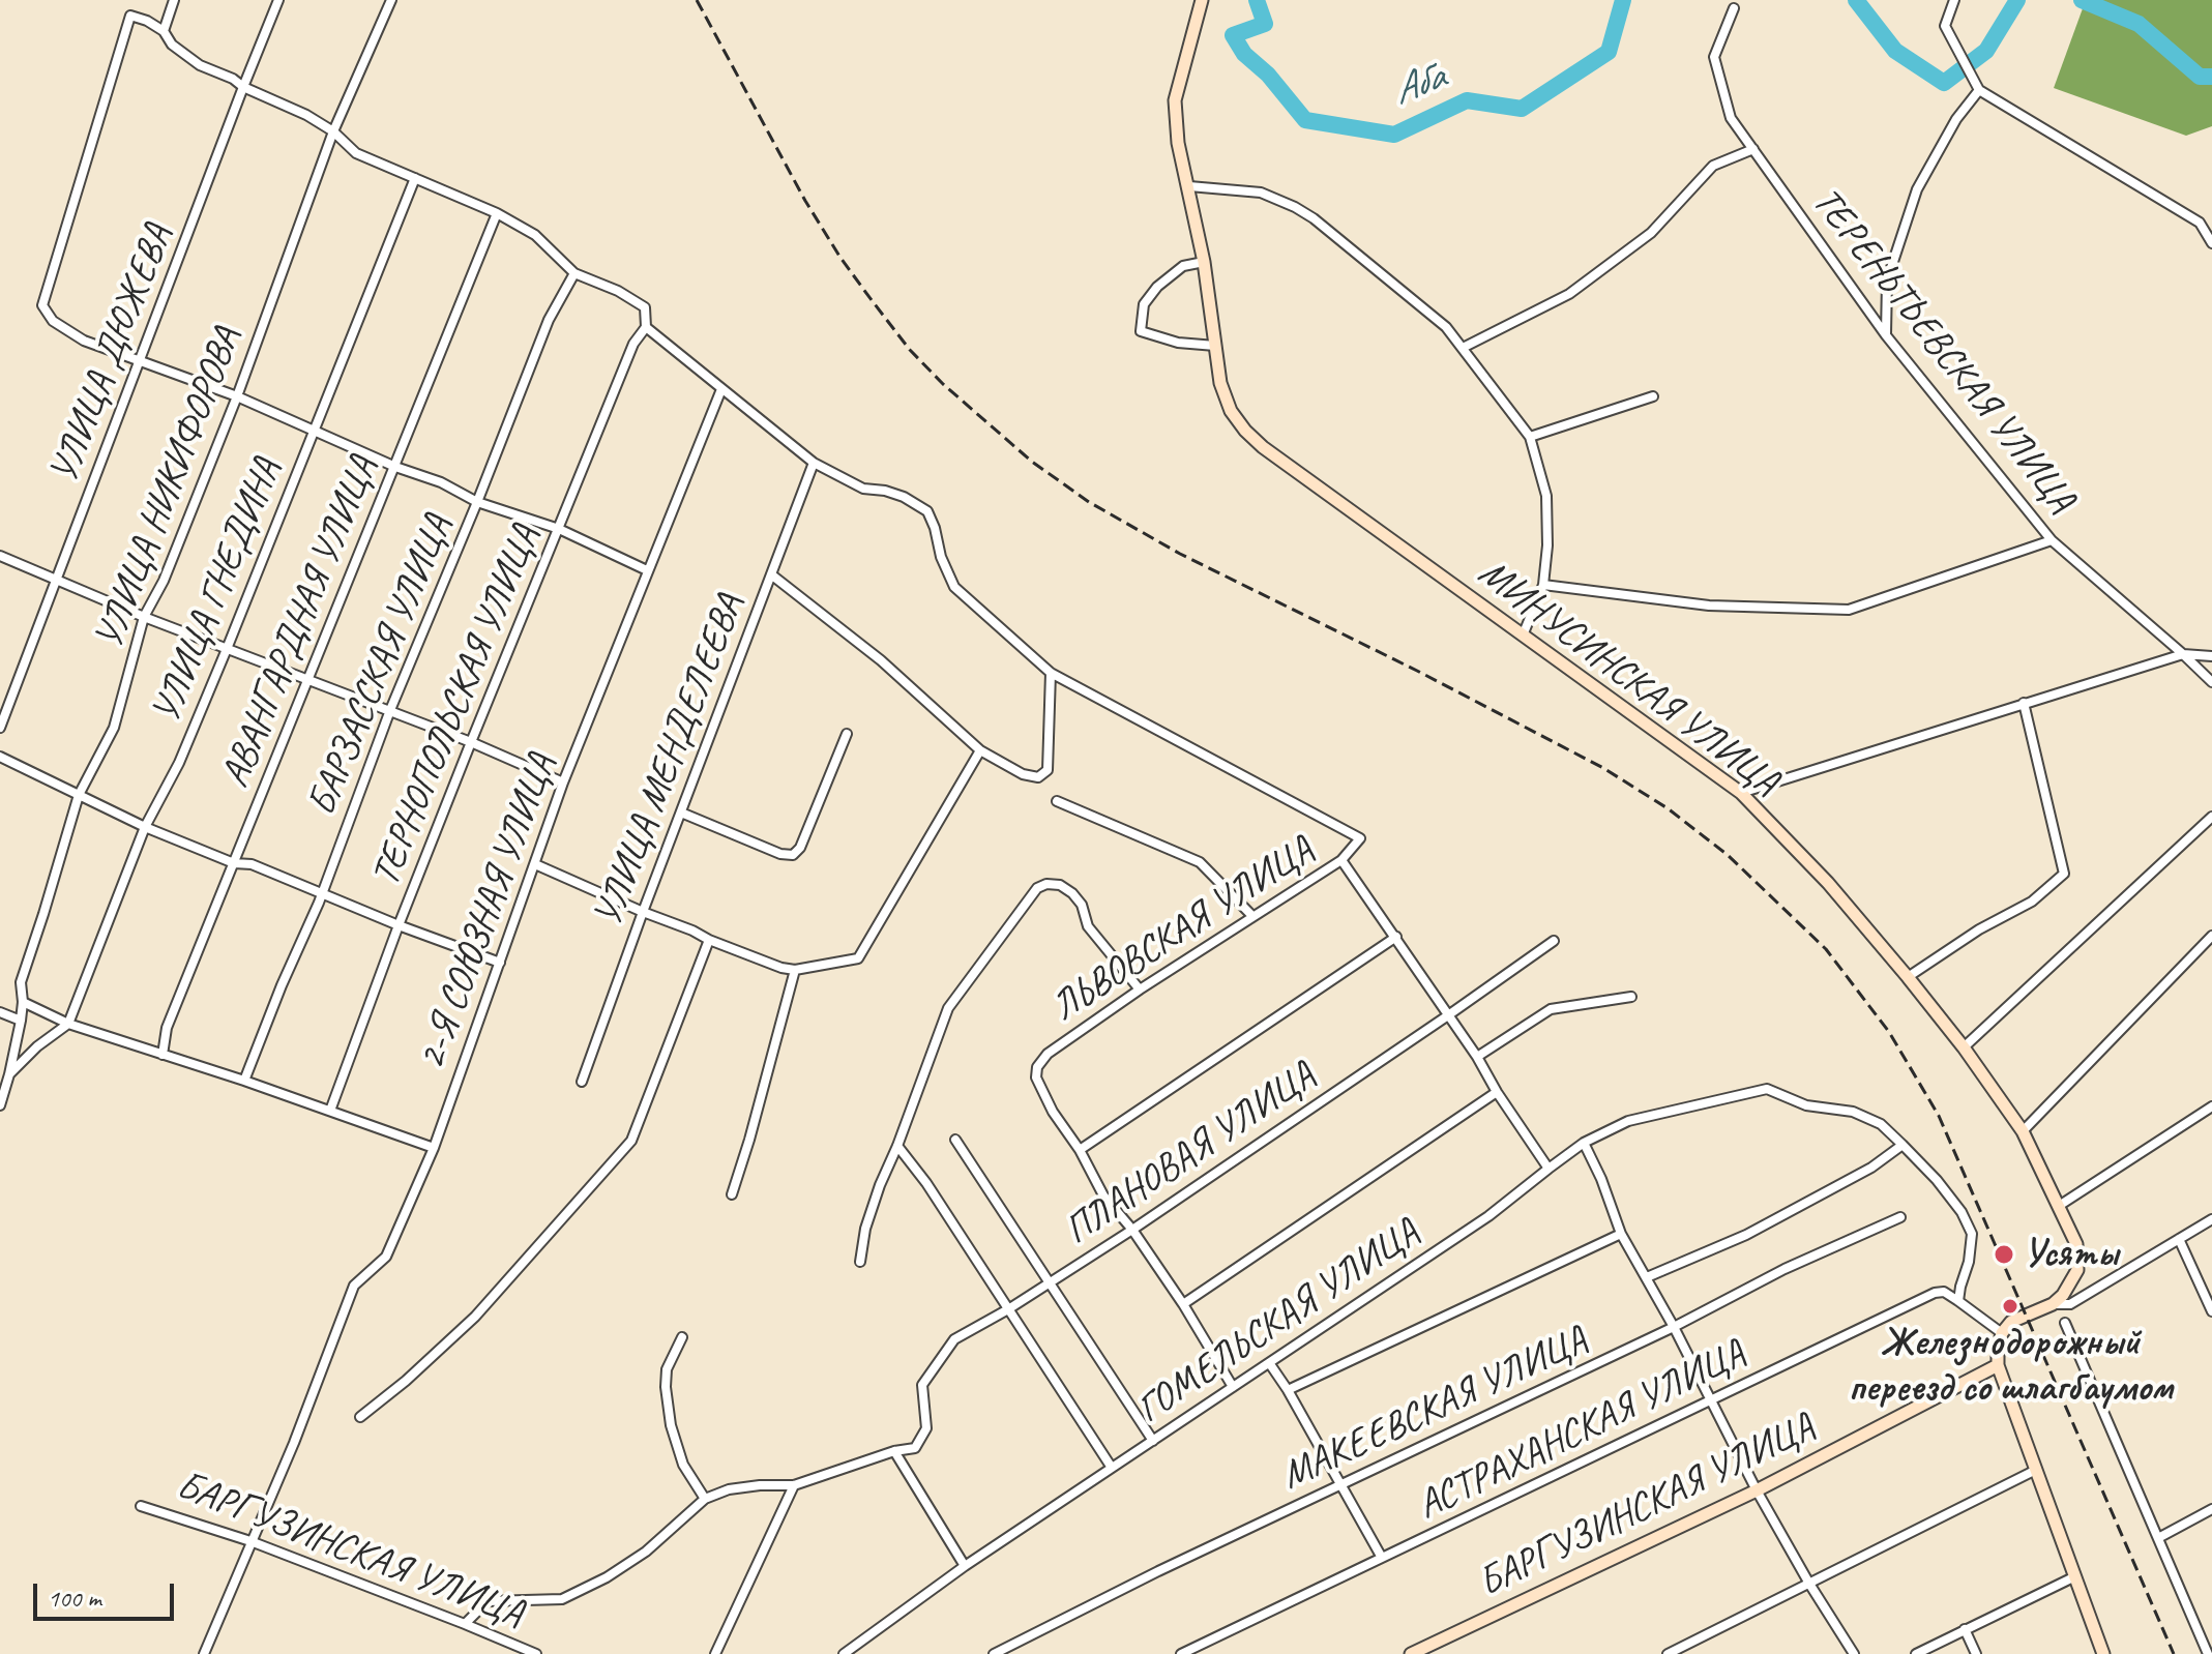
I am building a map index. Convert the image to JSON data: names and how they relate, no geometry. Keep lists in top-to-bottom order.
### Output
{
  "streets": {
    "main road": ["МИНУСИНСКАЯ УЛИЦА", "БАРГУЗИНСКАЯ УЛИЦА"],
    "street": [
      "ТЕРЕНЬТЬЕВСКАЯ УЛИЦА",
      "УЛИЦА ДЮЖЕВА",
      "УЛИЦА НИКИФОРОВА",
      "УЛИЦА ГНЕДИНА",
      "АВАНГАРДНАЯ УЛИЦА",
      "БАРЗАССКАЯ УЛИЦА",
      "ТЕРНОПОЛЬСКАЯ УЛИЦА",
      "УЛИЦА МЕНДЕЛЕЕВА",
      "2-Я СОЮЗНАЯ УЛИЦА",
      "ЛЬВОВСКАЯ УЛИЦА",
      "ПЛАНОВАЯ УЛИЦА",
      "ГОМЕЛЬСКАЯ УЛИЦА",
      "МАКЕЕВСКАЯ УЛИЦА",
      "АСТРАХАНСКАЯ УЛИЦА"
    ]
  },
  "crossings": [
    ["2-Я СОЮЗНАЯ УЛИЦА", "БАРГУЗИНСКАЯ УЛИЦА"]
  ],
  "water": ["Аба"],
  "places": ["Усяты", "Железнодорожный переезд со шлагбаумом"],
  "scale_bar": "100 m"
}
